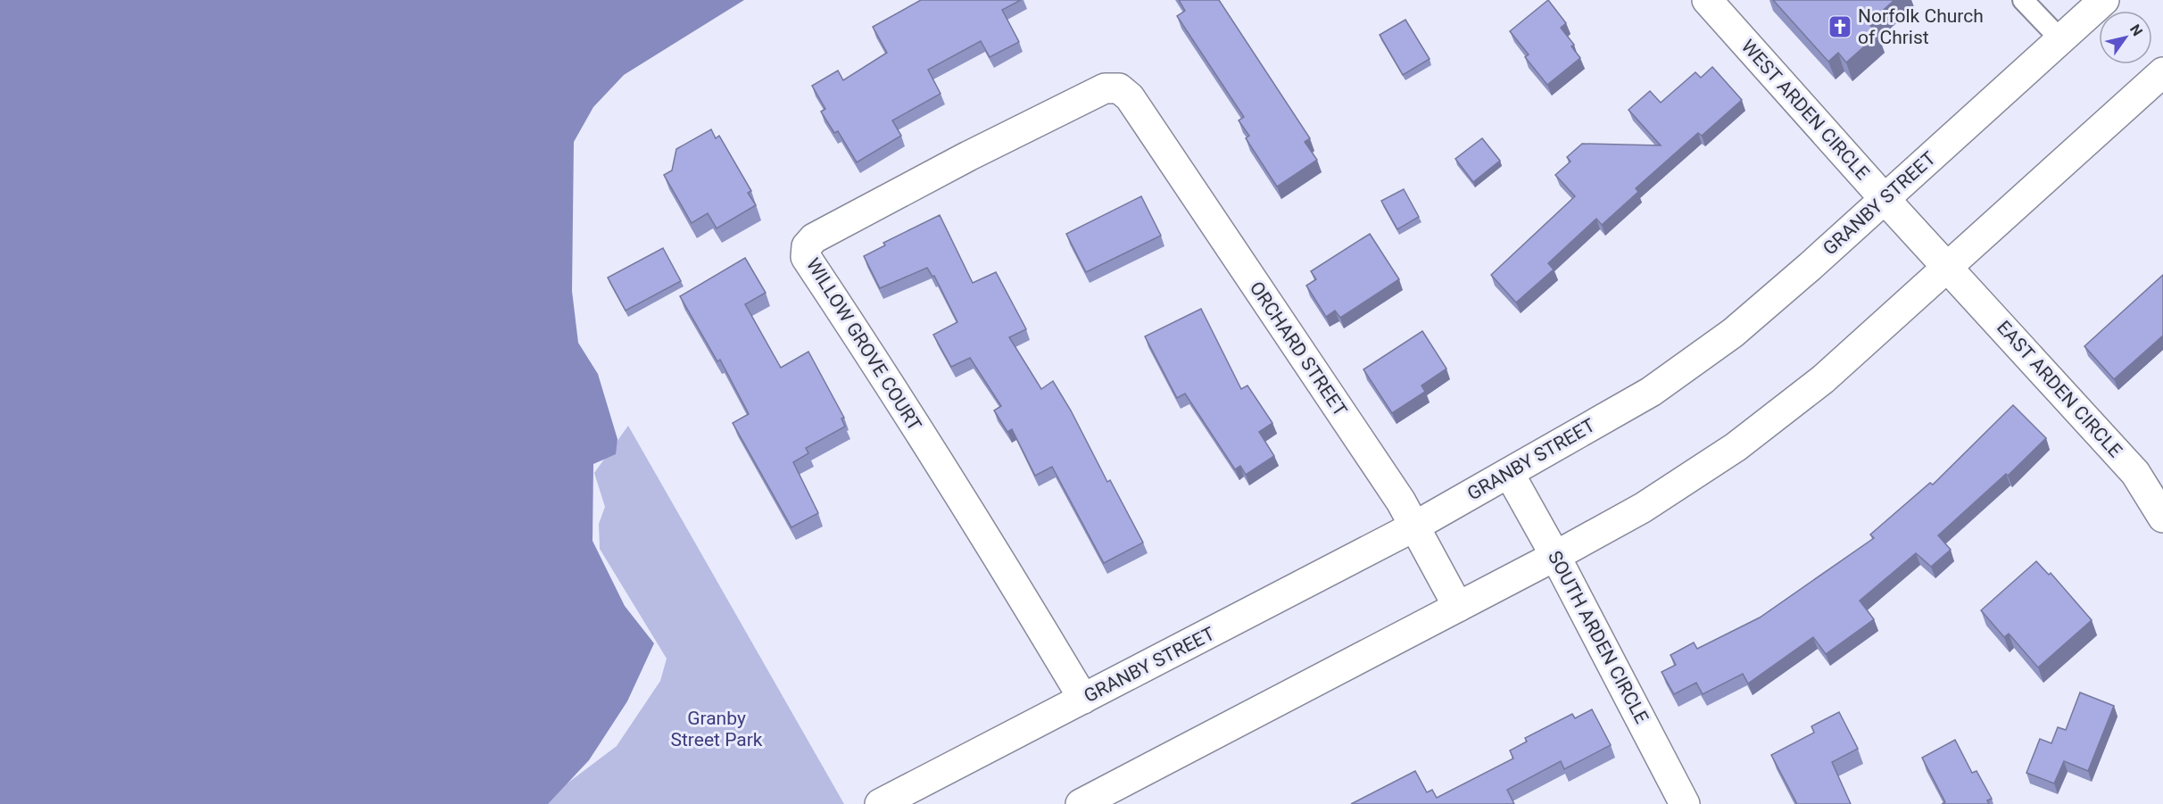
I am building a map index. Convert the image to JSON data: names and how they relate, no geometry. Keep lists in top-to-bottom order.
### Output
{
  "streets": {
    "main road": [
      "WEST ARDEN CIRCLE",
      "GRANBY STREET",
      "WILLOW GROVE COURT",
      "ORCHARD STREET",
      "EAST ARDEN CIRCLE",
      "SOUTH ARDEN CIRCLE"
    ]
  },
  "crossings": [
    ["WEST ARDEN CIRCLE", "GRANBY STREET"],
    ["WEST ARDEN CIRCLE", "EAST ARDEN CIRCLE"],
    ["GRANBY STREET", "WILLOW GROVE COURT"],
    ["GRANBY STREET", "ORCHARD STREET"],
    ["GRANBY STREET", "SOUTH ARDEN CIRCLE"],
    ["WILLOW GROVE COURT", "ORCHARD STREET"]
  ],
  "parks": ["Granby Street Park"],
  "places": {
    "church": ["Norfolk Church of Christ"]
  },
  "north": "top right"
}
